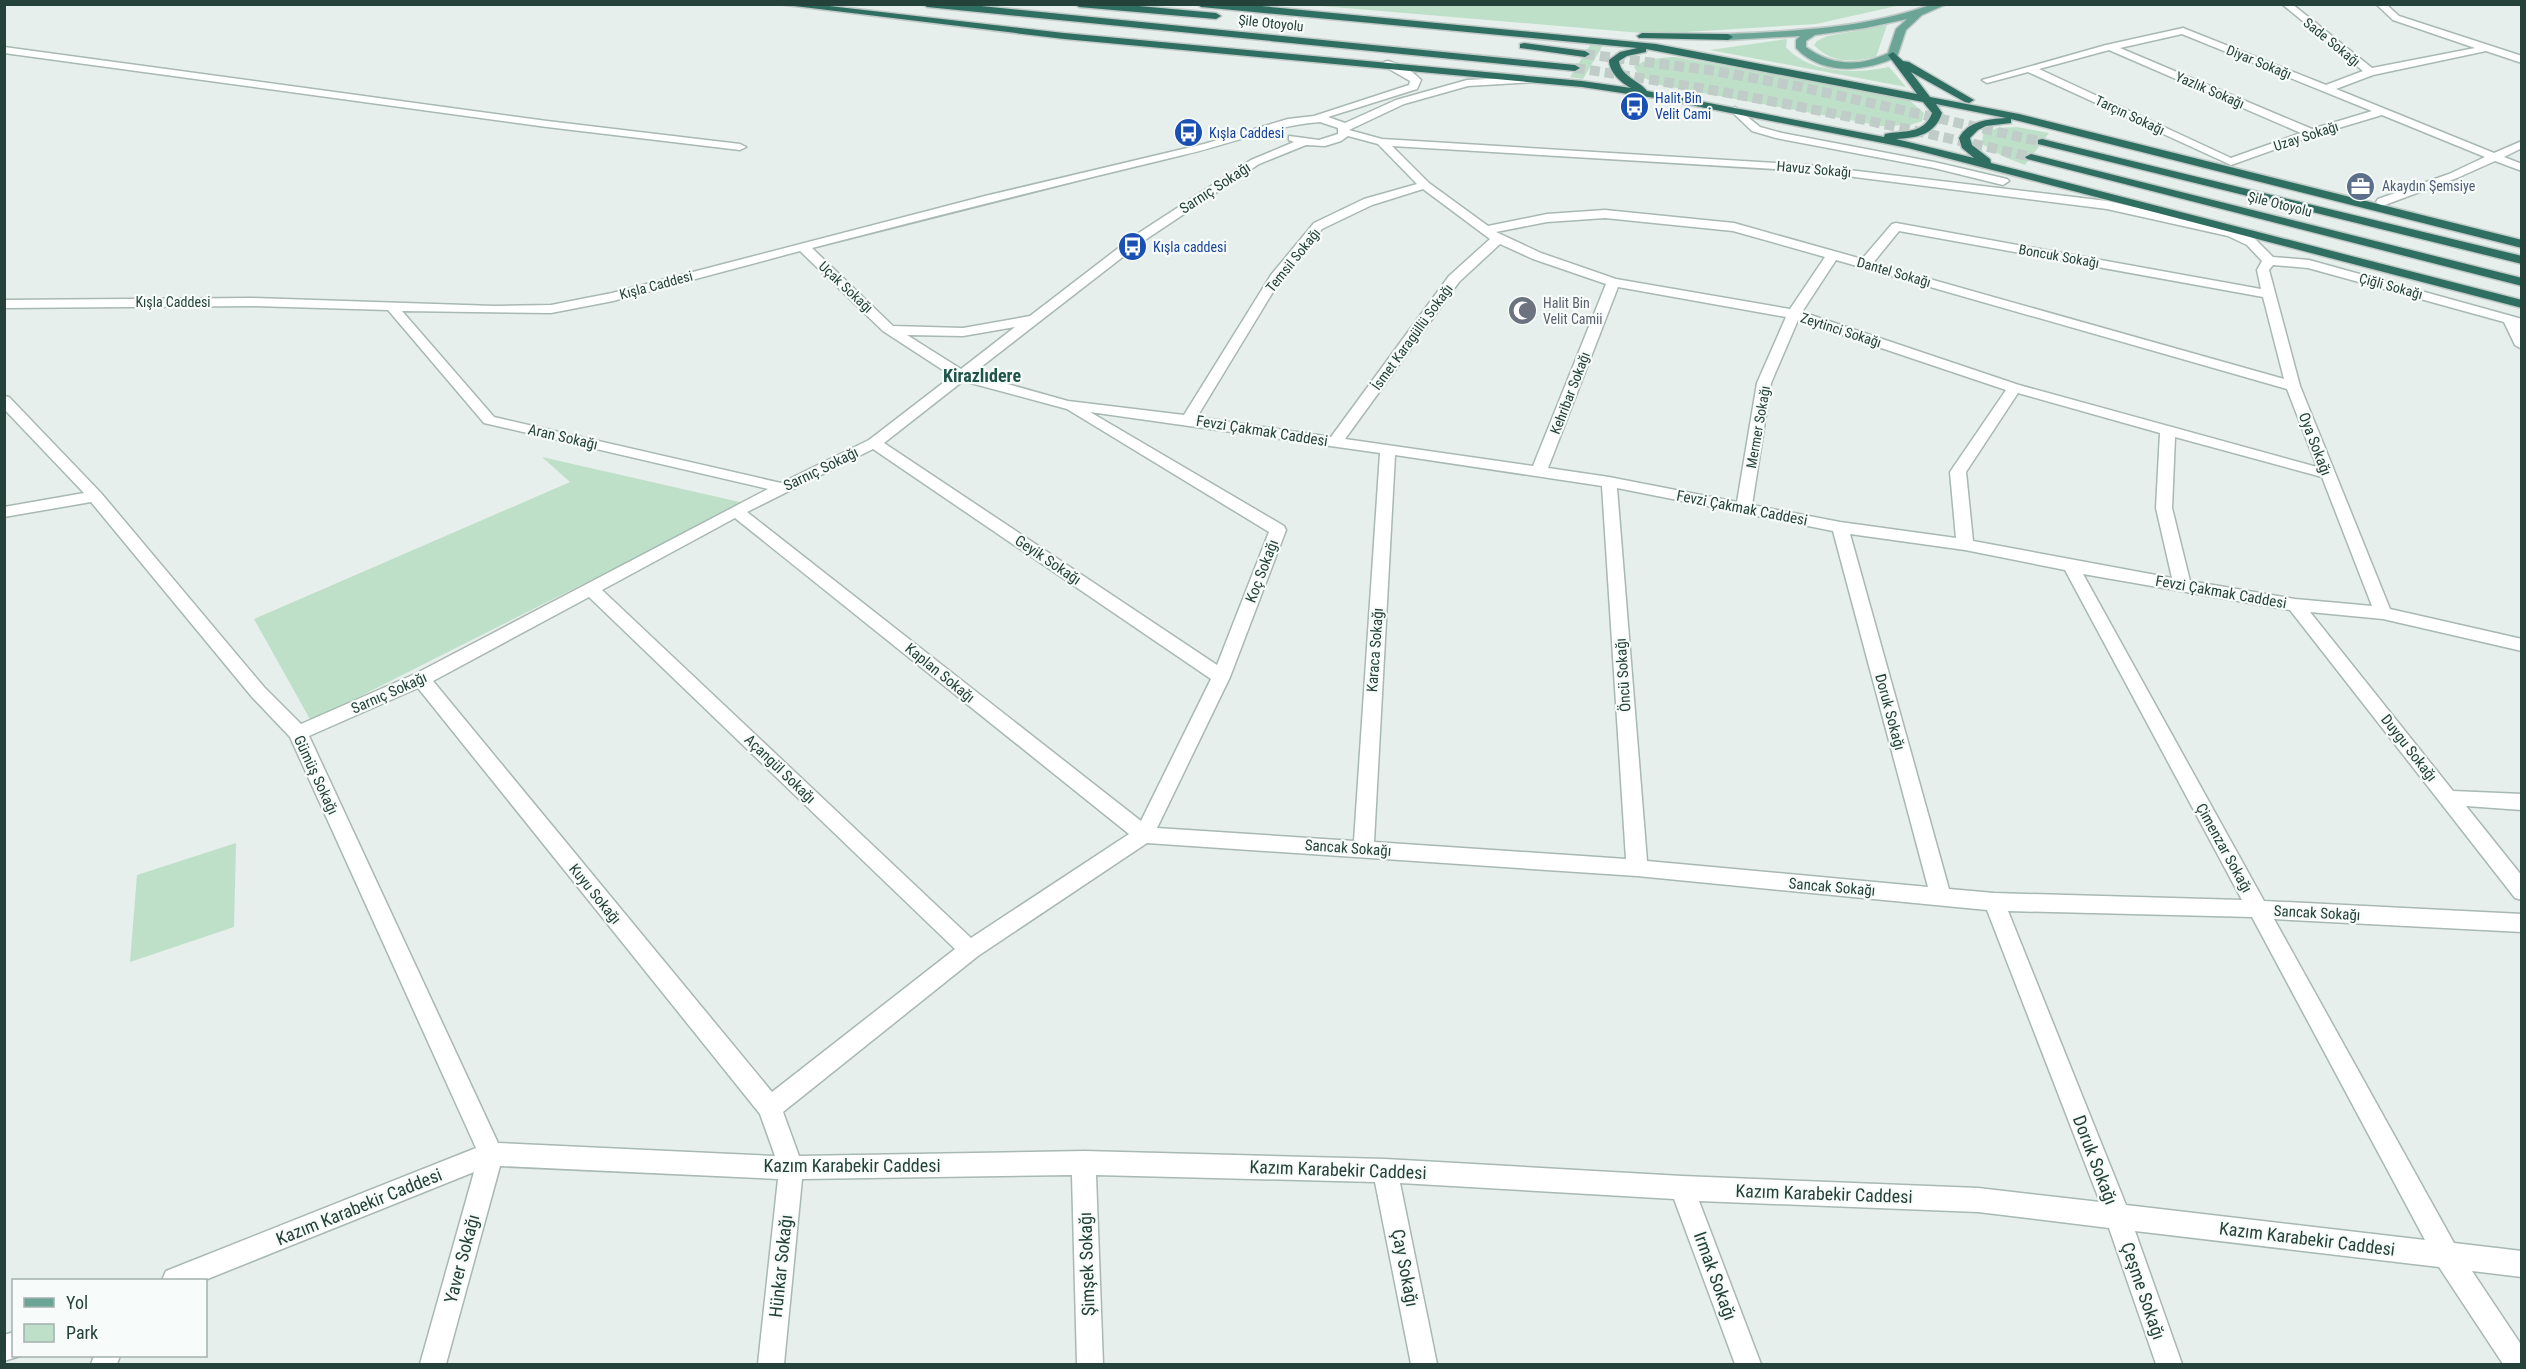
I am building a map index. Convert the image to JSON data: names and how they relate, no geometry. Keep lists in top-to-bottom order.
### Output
{
  "streets": {
    "highway": ["Şile Otoyolu"],
    "street": [
      "Sade Sokağı",
      "Diyar Sokağı",
      "Yazlık Sokağı",
      "Tarçın Sokağı",
      "Uzay Sokağı",
      "Havuz Sokağı",
      "Sarnıç Sokağı",
      "Boncuk Sokağı",
      "Temsil Sokağı",
      "Dantel Sokağı",
      "Kışla Caddesi",
      "Çiğli Sokağı",
      "Uçak Sokağı",
      "Zeytinci Sokağı",
      "İsmet Karagüllü Sokağı",
      "Kehribar Sokağı",
      "Mermer Sokağı",
      "Fevzi Çakmak Caddesi",
      "Aran Sokağı",
      "Oya Sokağı",
      "Geyik Sokağı",
      "Koç Sokağı",
      "Karaca Sokağı",
      "Kaplan Sokağı",
      "Öncü Sokağı",
      "Doruk Sokağı",
      "Duygu Sokağı",
      "Açangül Sokağı",
      "Gümüş Sokağı",
      "Sancak Sokağı",
      "Çimenzar Sokağı",
      "Kuyu Sokağı",
      "Kazım Karabekir Caddesi",
      "Yaver Sokağı",
      "Şimşek Sokağı",
      "Hünkar Sokağı",
      "Çay Sokağı",
      "Irmak Sokağı",
      "Çeşme Sokağı"
    ]
  },
  "crossings": [
    ["Sade Sokağı", "Diyar Sokağı"],
    ["Diyar Sokağı", "Yazlık Sokağı"],
    ["Diyar Sokağı", "Tarçın Sokağı"],
    ["Diyar Sokağı", "Uzay Sokağı"],
    ["Yazlık Sokağı", "Uzay Sokağı"],
    ["Tarçın Sokağı", "Uzay Sokağı"],
    ["Havuz Sokağı", "Sarnıç Sokağı"],
    ["Havuz Sokağı", "Kışla Caddesi"],
    ["Havuz Sokağı", "Çiğli Sokağı"],
    ["Havuz Sokağı", "Zeytinci Sokağı"],
    ["Havuz Sokağı", "Oya Sokağı"],
    ["Sarnıç Sokağı", "Uçak Sokağı"],
    ["Sarnıç Sokağı", "Fevzi Çakmak Caddesi"],
    ["Sarnıç Sokağı", "Aran Sokağı"],
    ["Sarnıç Sokağı", "Geyik Sokağı"],
    ["Sarnıç Sokağı", "Kaplan Sokağı"],
    ["Sarnıç Sokağı", "Açangül Sokağı"],
    ["Sarnıç Sokağı", "Gümüş Sokağı"],
    ["Sarnıç Sokağı", "Kuyu Sokağı"],
    ["Boncuk Sokağı", "Dantel Sokağı"],
    ["Boncuk Sokağı", "Oya Sokağı"],
    ["Temsil Sokağı", "Zeytinci Sokağı"],
    ["Temsil Sokağı", "Fevzi Çakmak Caddesi"],
    ["Dantel Sokağı", "Zeytinci Sokağı"],
    ["Dantel Sokağı", "İsmet Karagüllü Sokağı"],
    ["Dantel Sokağı", "Mermer Sokağı"],
    ["Dantel Sokağı", "Oya Sokağı"],
    ["Kışla Caddesi", "Uçak Sokağı"],
    ["Kışla Caddesi", "Aran Sokağı"],
    ["Çiğli Sokağı", "Oya Sokağı"],
    ["Uçak Sokağı", "Fevzi Çakmak Caddesi"],
    ["Zeytinci Sokağı", "İsmet Karagüllü Sokağı"],
    ["Zeytinci Sokağı", "Kehribar Sokağı"],
    ["Zeytinci Sokağı", "Mermer Sokağı"],
    ["Zeytinci Sokağı", "Oya Sokağı"],
    ["İsmet Karagüllü Sokağı", "Fevzi Çakmak Caddesi"],
    ["Kehribar Sokağı", "Fevzi Çakmak Caddesi"],
    ["Mermer Sokağı", "Fevzi Çakmak Caddesi"],
    ["Fevzi Çakmak Caddesi", "Oya Sokağı"],
    ["Fevzi Çakmak Caddesi", "Koç Sokağı"],
    ["Fevzi Çakmak Caddesi", "Karaca Sokağı"],
    ["Fevzi Çakmak Caddesi", "Öncü Sokağı"],
    ["Fevzi Çakmak Caddesi", "Doruk Sokağı"],
    ["Fevzi Çakmak Caddesi", "Duygu Sokağı"],
    ["Fevzi Çakmak Caddesi", "Çimenzar Sokağı"],
    ["Geyik Sokağı", "Koç Sokağı"],
    ["Koç Sokağı", "Kaplan Sokağı"],
    ["Koç Sokağı", "Sancak Sokağı"],
    ["Karaca Sokağı", "Sancak Sokağı"],
    ["Kaplan Sokağı", "Sancak Sokağı"],
    ["Öncü Sokağı", "Sancak Sokağı"],
    ["Doruk Sokağı", "Sancak Sokağı"],
    ["Doruk Sokağı", "Kazım Karabekir Caddesi"],
    ["Doruk Sokağı", "Çeşme Sokağı"],
    ["Gümüş Sokağı", "Kazım Karabekir Caddesi"],
    ["Gümüş Sokağı", "Yaver Sokağı"],
    ["Sancak Sokağı", "Çimenzar Sokağı"],
    ["Çimenzar Sokağı", "Kazım Karabekir Caddesi"],
    ["Kuyu Sokağı", "Kazım Karabekir Caddesi"],
    ["Kuyu Sokağı", "Hünkar Sokağı"],
    ["Kazım Karabekir Caddesi", "Yaver Sokağı"],
    ["Kazım Karabekir Caddesi", "Şimşek Sokağı"],
    ["Kazım Karabekir Caddesi", "Hünkar Sokağı"],
    ["Kazım Karabekir Caddesi", "Çay Sokağı"],
    ["Kazım Karabekir Caddesi", "Irmak Sokağı"],
    ["Kazım Karabekir Caddesi", "Çeşme Sokağı"]
  ],
  "districts": ["Kirazlıdere"],
  "places": {
    "bus stop": ["Halit Bin Velit Cami", "Kışla Caddesi", "Kışla caddesi"],
    "office": ["Akaydın Şemsiye"],
    "mosque": ["Halit Bin Velit Camii"]
  },
  "legend": ["Yol", "Park"]
}
